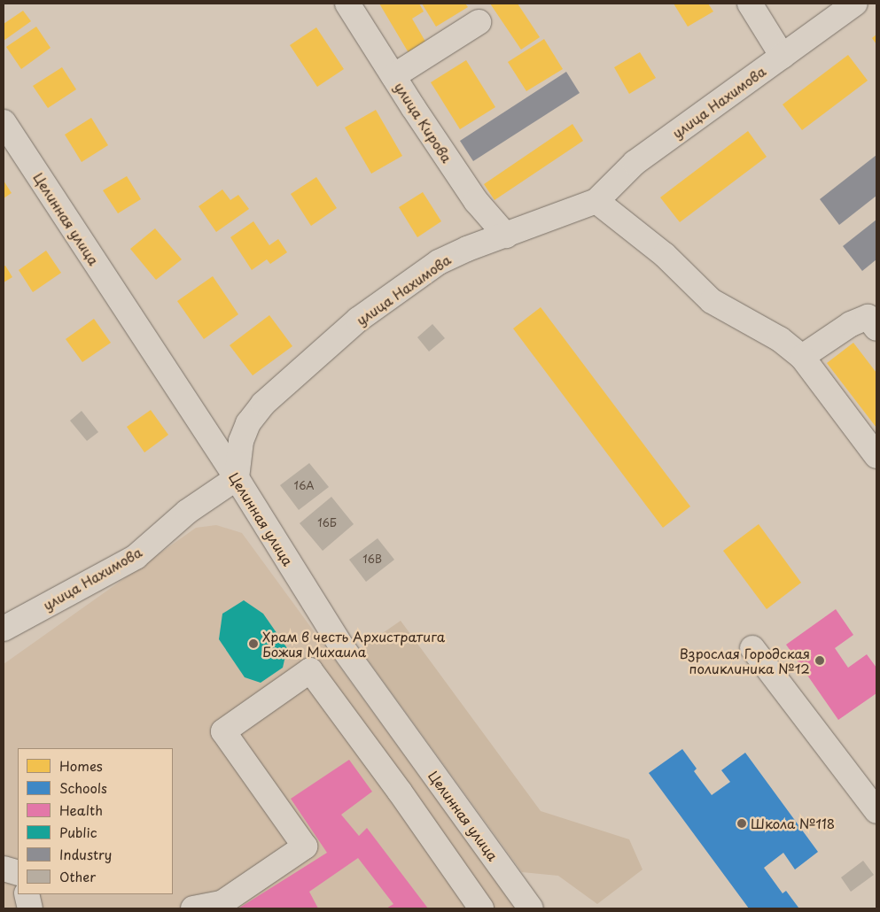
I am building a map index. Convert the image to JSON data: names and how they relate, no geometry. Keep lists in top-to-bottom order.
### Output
{
  "streets": {
    "street": ["улица Нахимова", "улица Кирова", "Целинная улица"]
  },
  "crossings": [
    ["улица Нахимова", "улица Кирова"],
    ["улица Нахимова", "Целинная улица"]
  ],
  "places": ["Храм в честь Архистратига Божия Михаила", "Взрослая Городская поликлиника №12", "Школа №118"],
  "house_numbers": ["16А", "16Б", "16В"],
  "legend": [
    "Homes",
    "Schools",
    "Health",
    "Public",
    "Industry",
    "Other"
  ]
}
